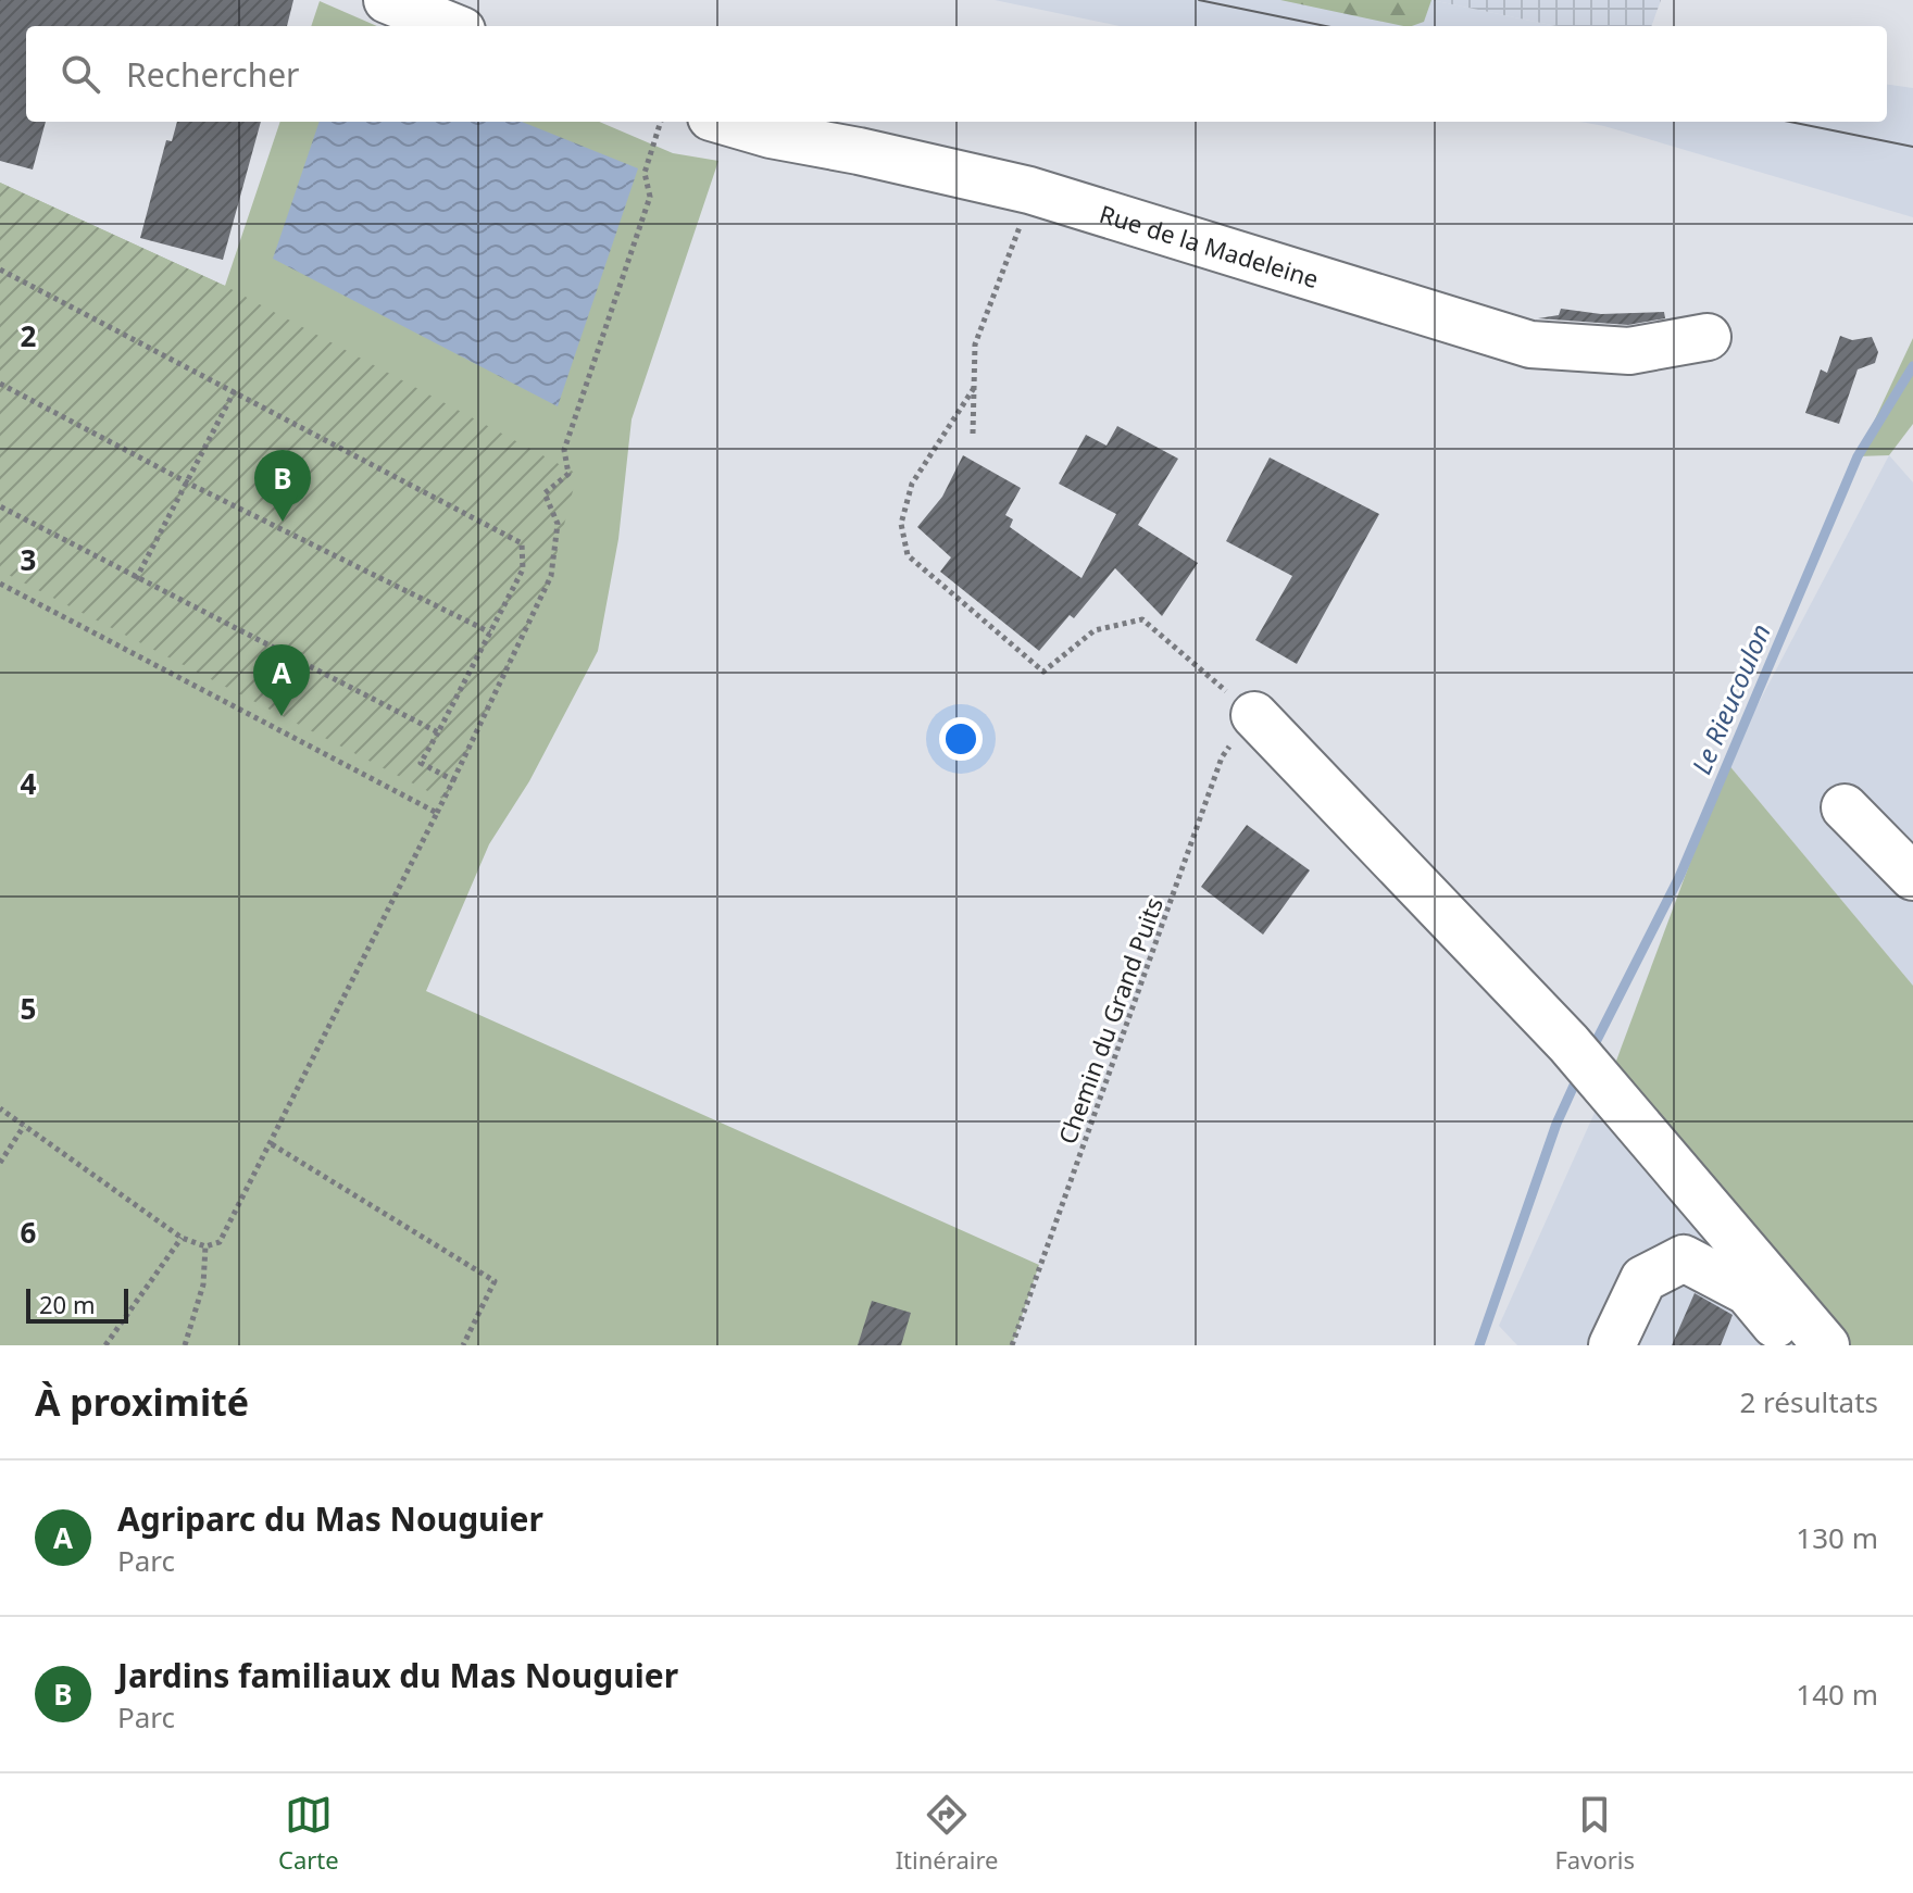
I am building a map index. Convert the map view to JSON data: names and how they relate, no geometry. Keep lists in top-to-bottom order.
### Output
{
  "streets": {
    "street": ["Rue de la Madeleine"],
    "path": ["Chemin du Grand Puits"]
  },
  "water": ["Le Rieucoulon"],
  "scale_bar": "20 m",
  "page": {
    "search": "Rechercher",
    "pins": ["B", "A"],
    "scale": "20 m",
    "heading": ["À proximité", "2 résultats"],
    "list": [
      {
        "mark": "A",
        "name": "Agriparc du Mas Nouguier",
        "note": "Parc",
        "value": "130 m"
      },
      {
        "mark": "B",
        "name": "Jardins familiaux du Mas Nouguier",
        "note": "Parc",
        "value": "140 m"
      }
    ],
    "nav": ["Carte", "Itinéraire", "Favoris"]
  },
  "grid": {
    "rows": [
      "2",
      "3",
      "4",
      "5",
      "6"
    ]
  }
}
